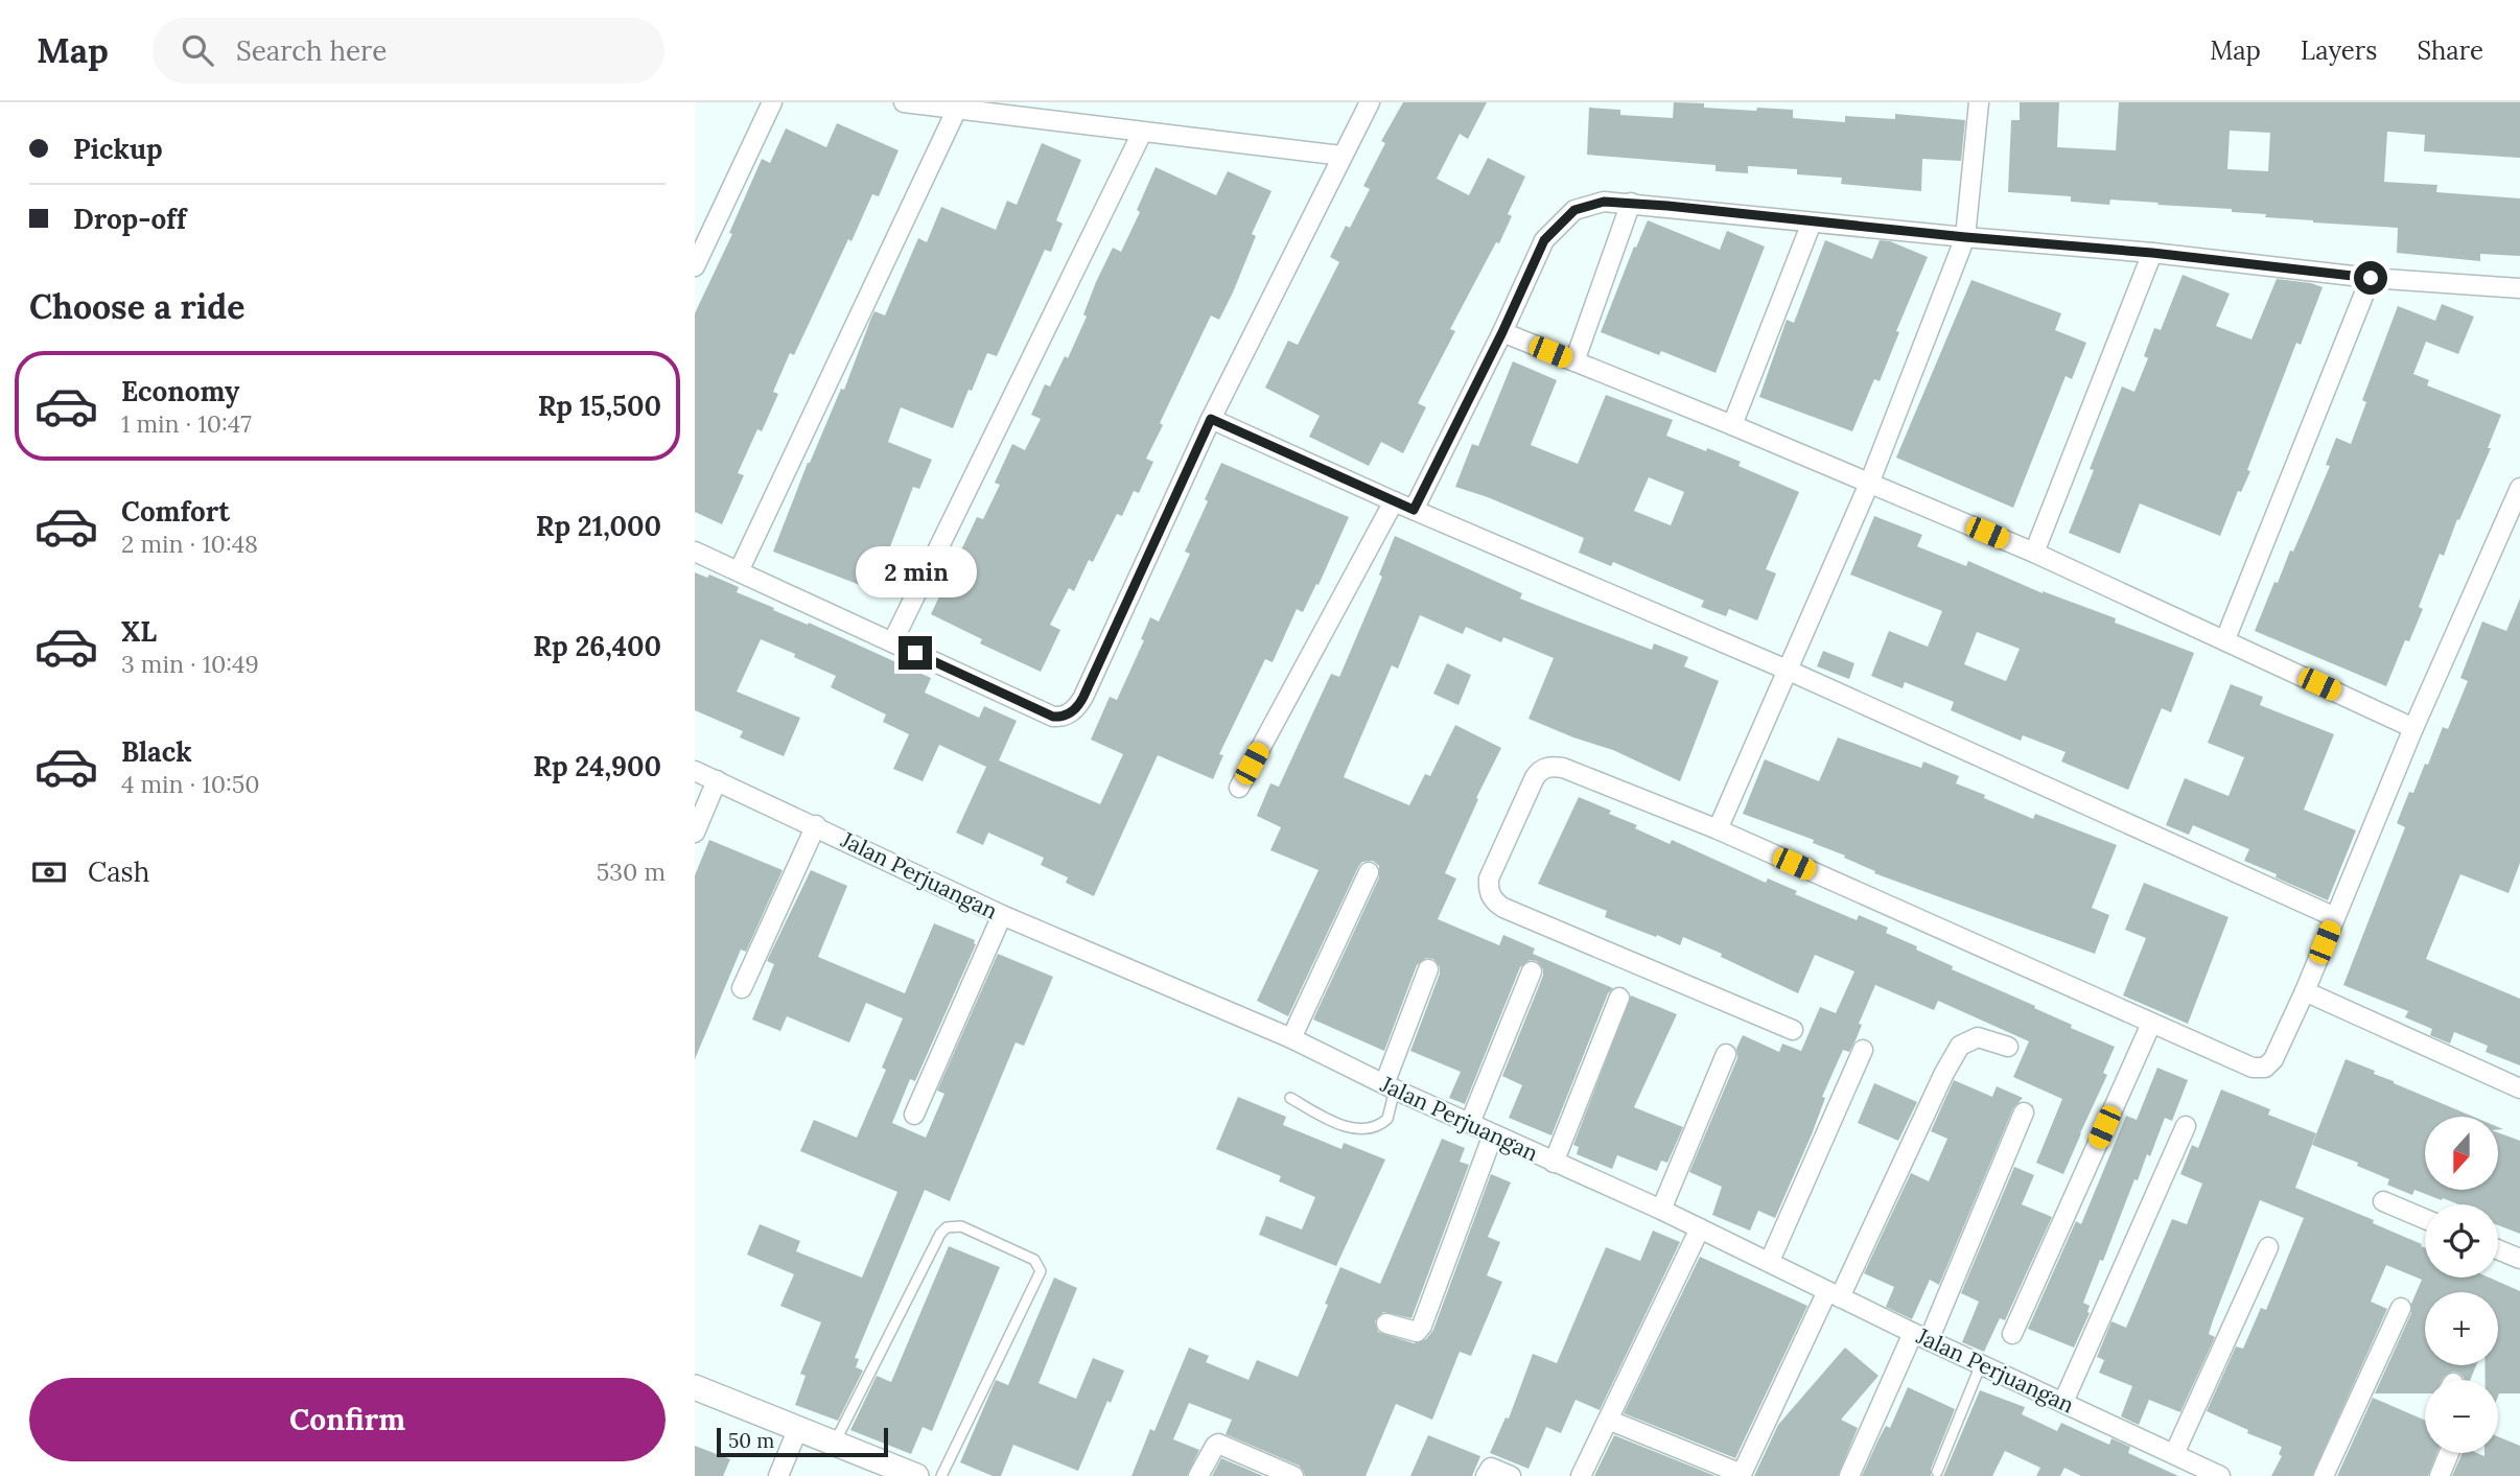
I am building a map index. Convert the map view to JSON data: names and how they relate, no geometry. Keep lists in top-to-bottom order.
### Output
{
  "streets": {
    "street": ["Jalan Perjuangan"]
  },
  "scale_bar": "50 m",
  "north": "bottom",
  "page": {
    "header": "Map",
    "search": "Search here",
    "nav": ["Map", "Layers", "Share"],
    "banner": ["Pickup", "Drop-off"],
    "heading": "Choose a ride",
    "list": [
      {
        "name": "Economy",
        "note": "1 min · 10:47",
        "value": "Rp 15,500"
      },
      {
        "name": "Comfort",
        "note": "2 min · 10:48",
        "value": "Rp 21,000"
      },
      {
        "name": "XL",
        "note": "3 min · 10:49",
        "value": "Rp 26,400"
      },
      {
        "name": "Black",
        "note": "4 min · 10:50",
        "value": "Rp 24,900"
      }
    ],
    "bubble": "2 min",
    "pay": ["Cash", "530 m"],
    "map_buttons": ["+", "−"],
    "buttons": "Confirm",
    "scale": "50 m"
  }
}
